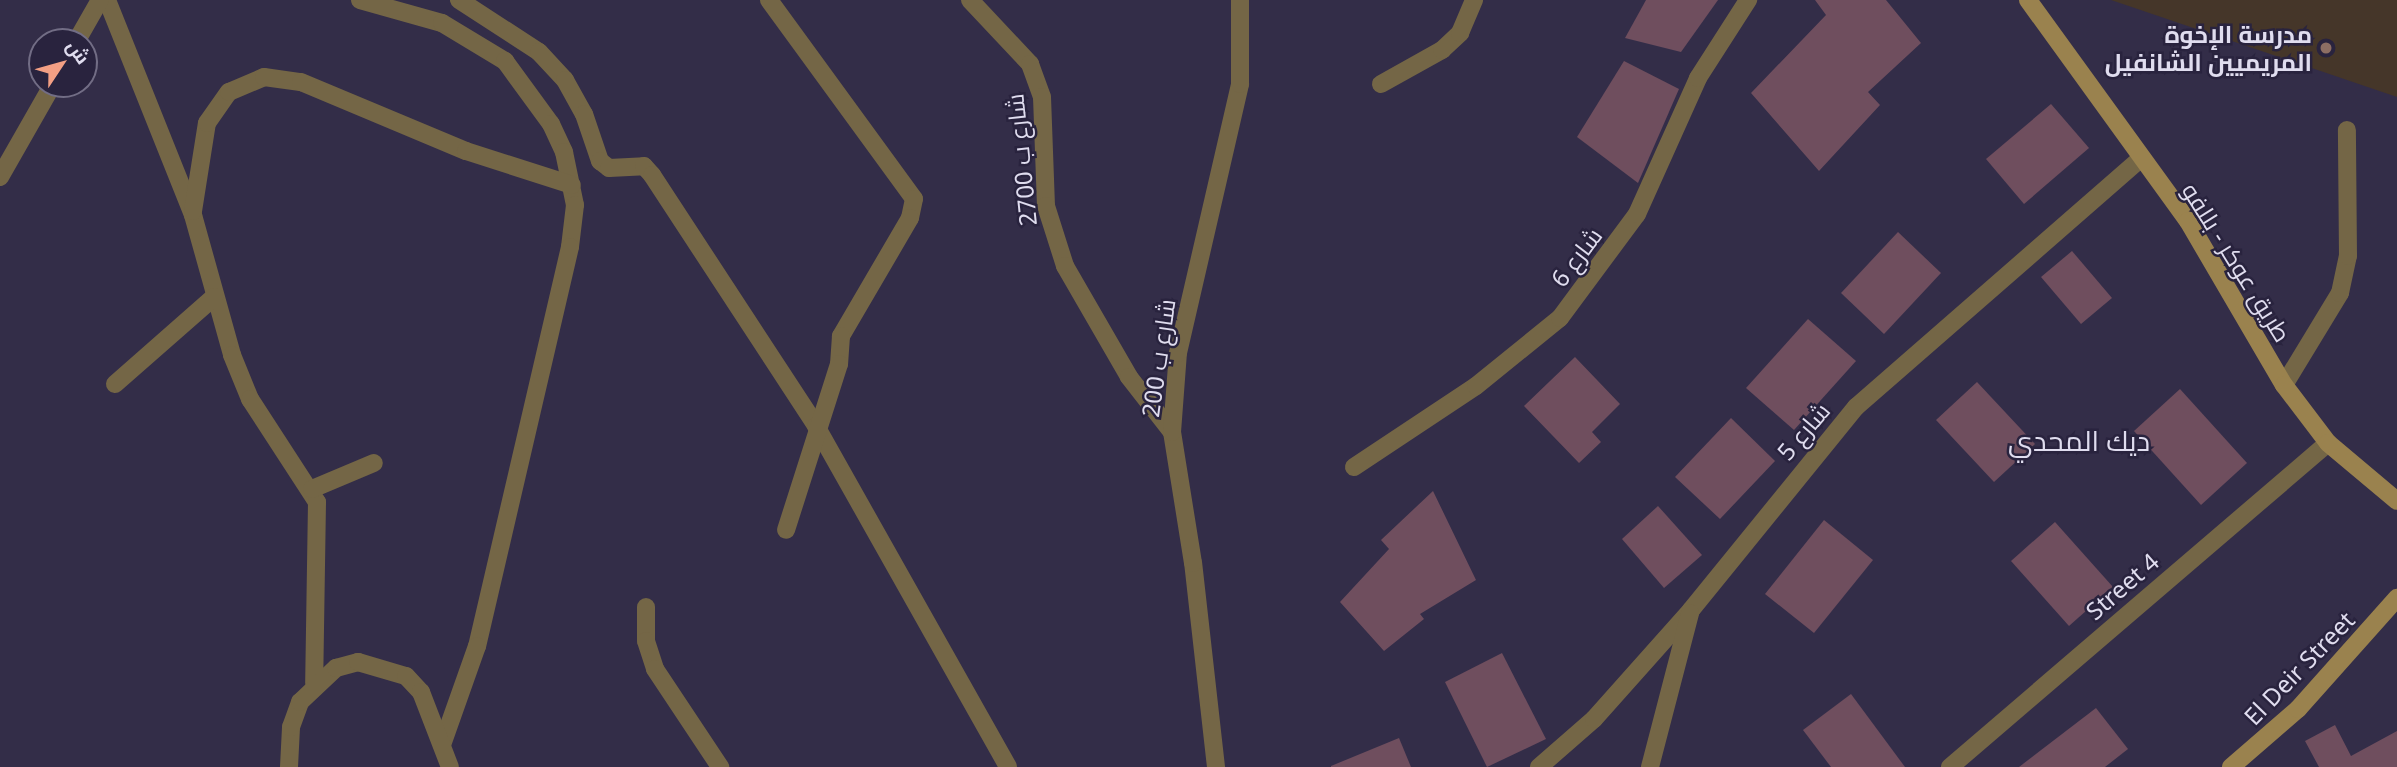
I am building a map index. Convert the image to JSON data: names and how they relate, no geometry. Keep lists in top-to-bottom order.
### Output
{
  "streets": {
    "street": [
      "شارع ب 2700",
      "شارع 6",
      "طريق عوكر - بللفو",
      "شارع ب 200",
      "شارع 5",
      "Street 4",
      "El Deir Street"
    ]
  },
  "crossings": [
    ["شارع ب 2700", "شارع ب 200"],
    ["طريق عوكر - بللفو", "شارع 5"],
    ["طريق عوكر - بللفو", "Street 4"]
  ],
  "districts": ["ديك المحدي"],
  "places": ["مدرسة الإخوة المريميين الشانفيل"],
  "north": "top right"
}
